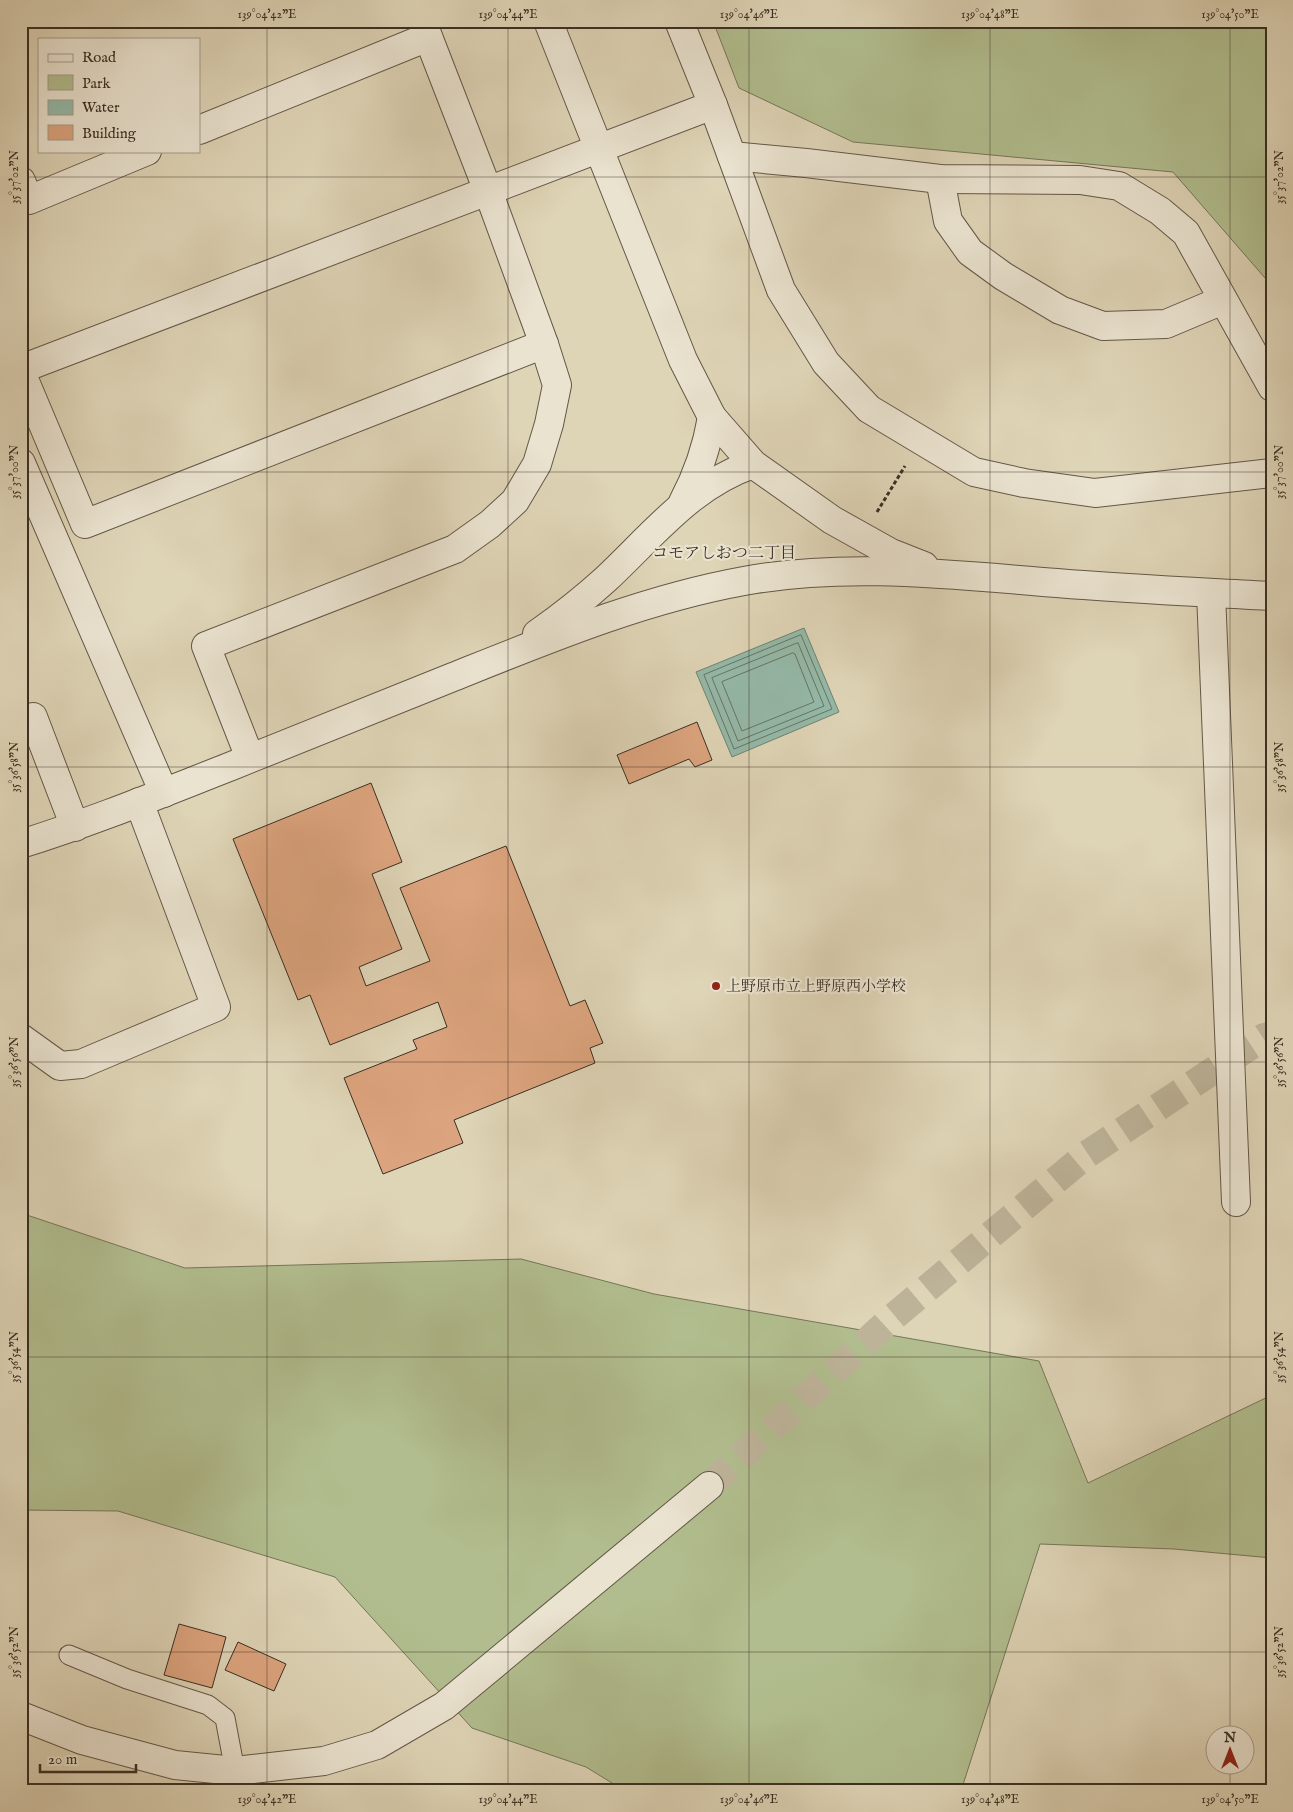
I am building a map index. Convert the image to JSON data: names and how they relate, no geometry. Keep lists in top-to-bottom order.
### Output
{
  "districts": ["コモアしおつ二丁目"],
  "places": ["上野原市立上野原西小学校"],
  "legend": [
    "Road",
    "Park",
    "Water",
    "Building"
  ],
  "scale_bar": "20 m",
  "north": "top",
  "coordinates": [
    "139°04'42\"E",
    "139°04'44\"E",
    "139°04'46\"E",
    "139°04'48\"E",
    "139°04'50\"E",
    "35°37'02\"N",
    "35°37'00\"N",
    "35°36'58\"N",
    "35°36'56\"N",
    "35°36'54\"N",
    "35°36'52\"N"
  ]
}
